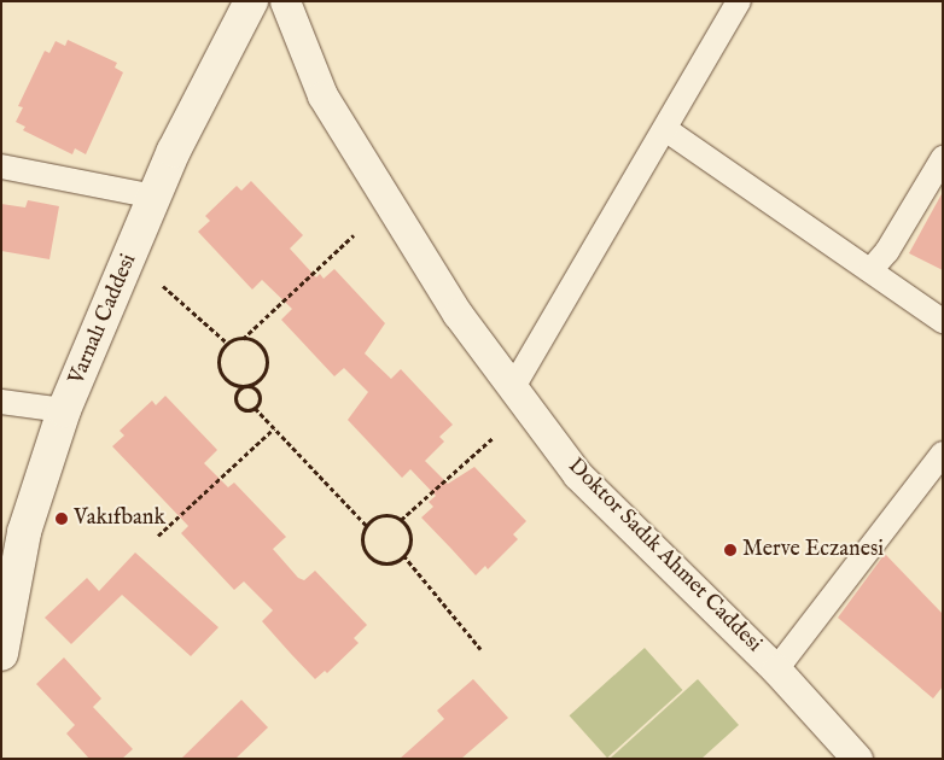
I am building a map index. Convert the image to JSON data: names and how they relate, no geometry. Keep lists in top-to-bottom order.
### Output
{
  "streets": {
    "main road": ["Varnalı Caddesi"],
    "street": ["Doktor Sadık Ahmet Caddesi"]
  },
  "places": ["Vakıfbank", "Merve Eczanesi"]
}
